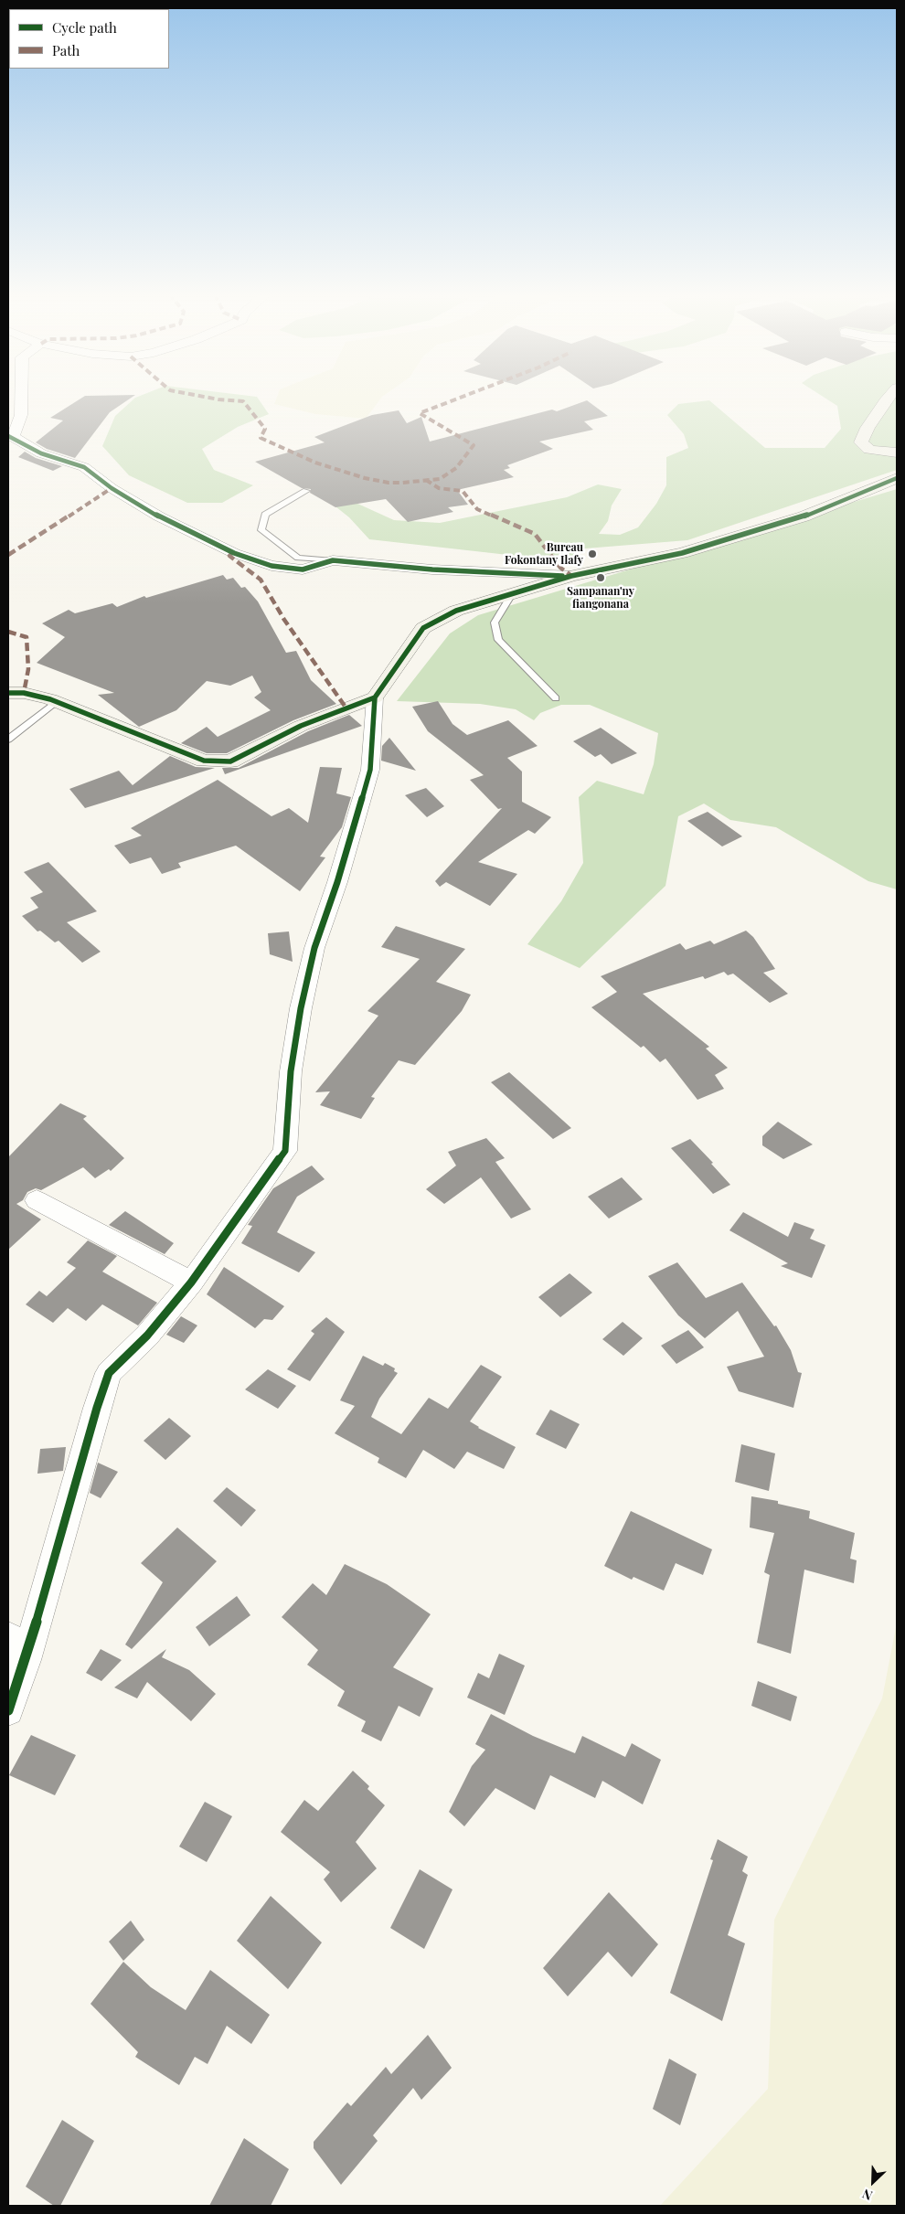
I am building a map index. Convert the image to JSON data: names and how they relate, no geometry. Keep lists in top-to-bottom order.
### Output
{
  "places": ["Bureau Fokontany Ilafy", "Sampanan'ny fiangonana"],
  "legend": ["Cycle path", "Path"],
  "north": "bottom left"
}
